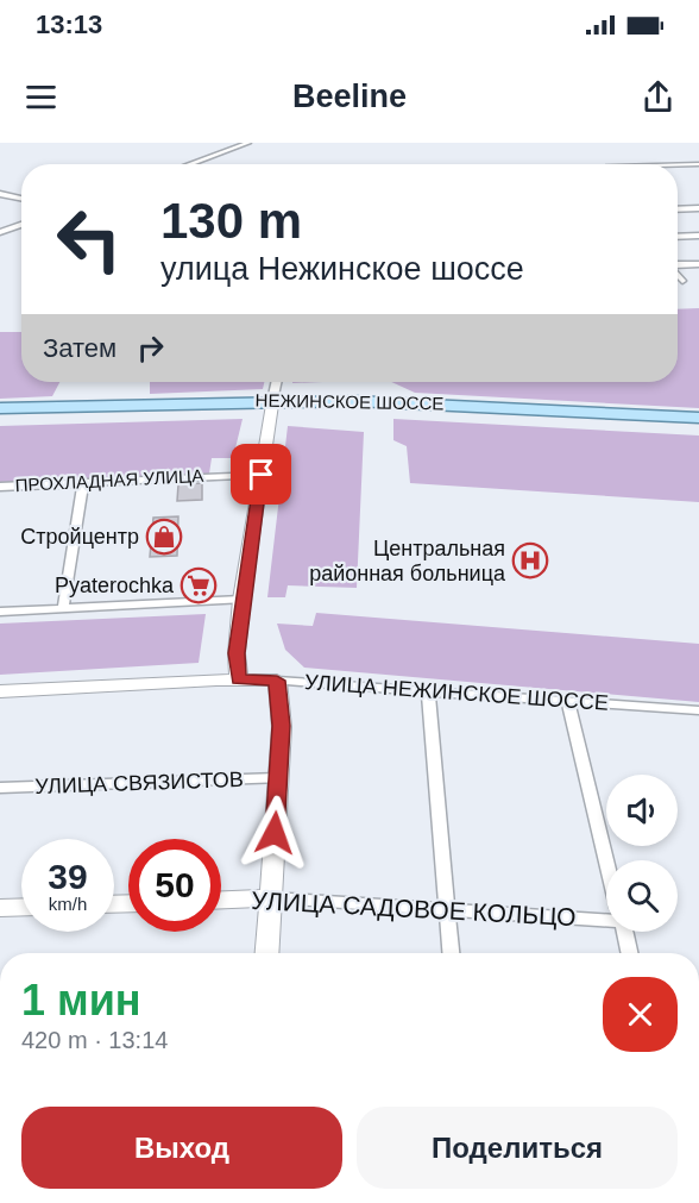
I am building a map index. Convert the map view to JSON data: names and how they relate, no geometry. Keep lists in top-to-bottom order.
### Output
{
  "streets": {
    "main road": ["НЕЖИНСКОЕ ШОССЕ", "УЛИЦА НЕЖИНСКОЕ ШОССЕ", "УЛИЦА САДОВОЕ КОЛЬЦО"],
    "street": ["ПРОХЛАДНАЯ УЛИЦА", "УЛИЦА СВЯЗИСТОВ"]
  },
  "places": {
    "shop": ["Стройцентр"],
    "hospital": ["Центральная районная больница"],
    "supermarket": ["Pyaterochka"]
  },
  "page": {
    "status": "13:13",
    "header": "Beeline",
    "turn": ["130 m", "улица Нежинское шоссе"],
    "then": "Затем",
    "speed": "39 km/h",
    "limit": "50",
    "heading": ["1 мин", "420 m · 13:14"],
    "buttons": ["Выход", "Поделиться"]
  }
}
